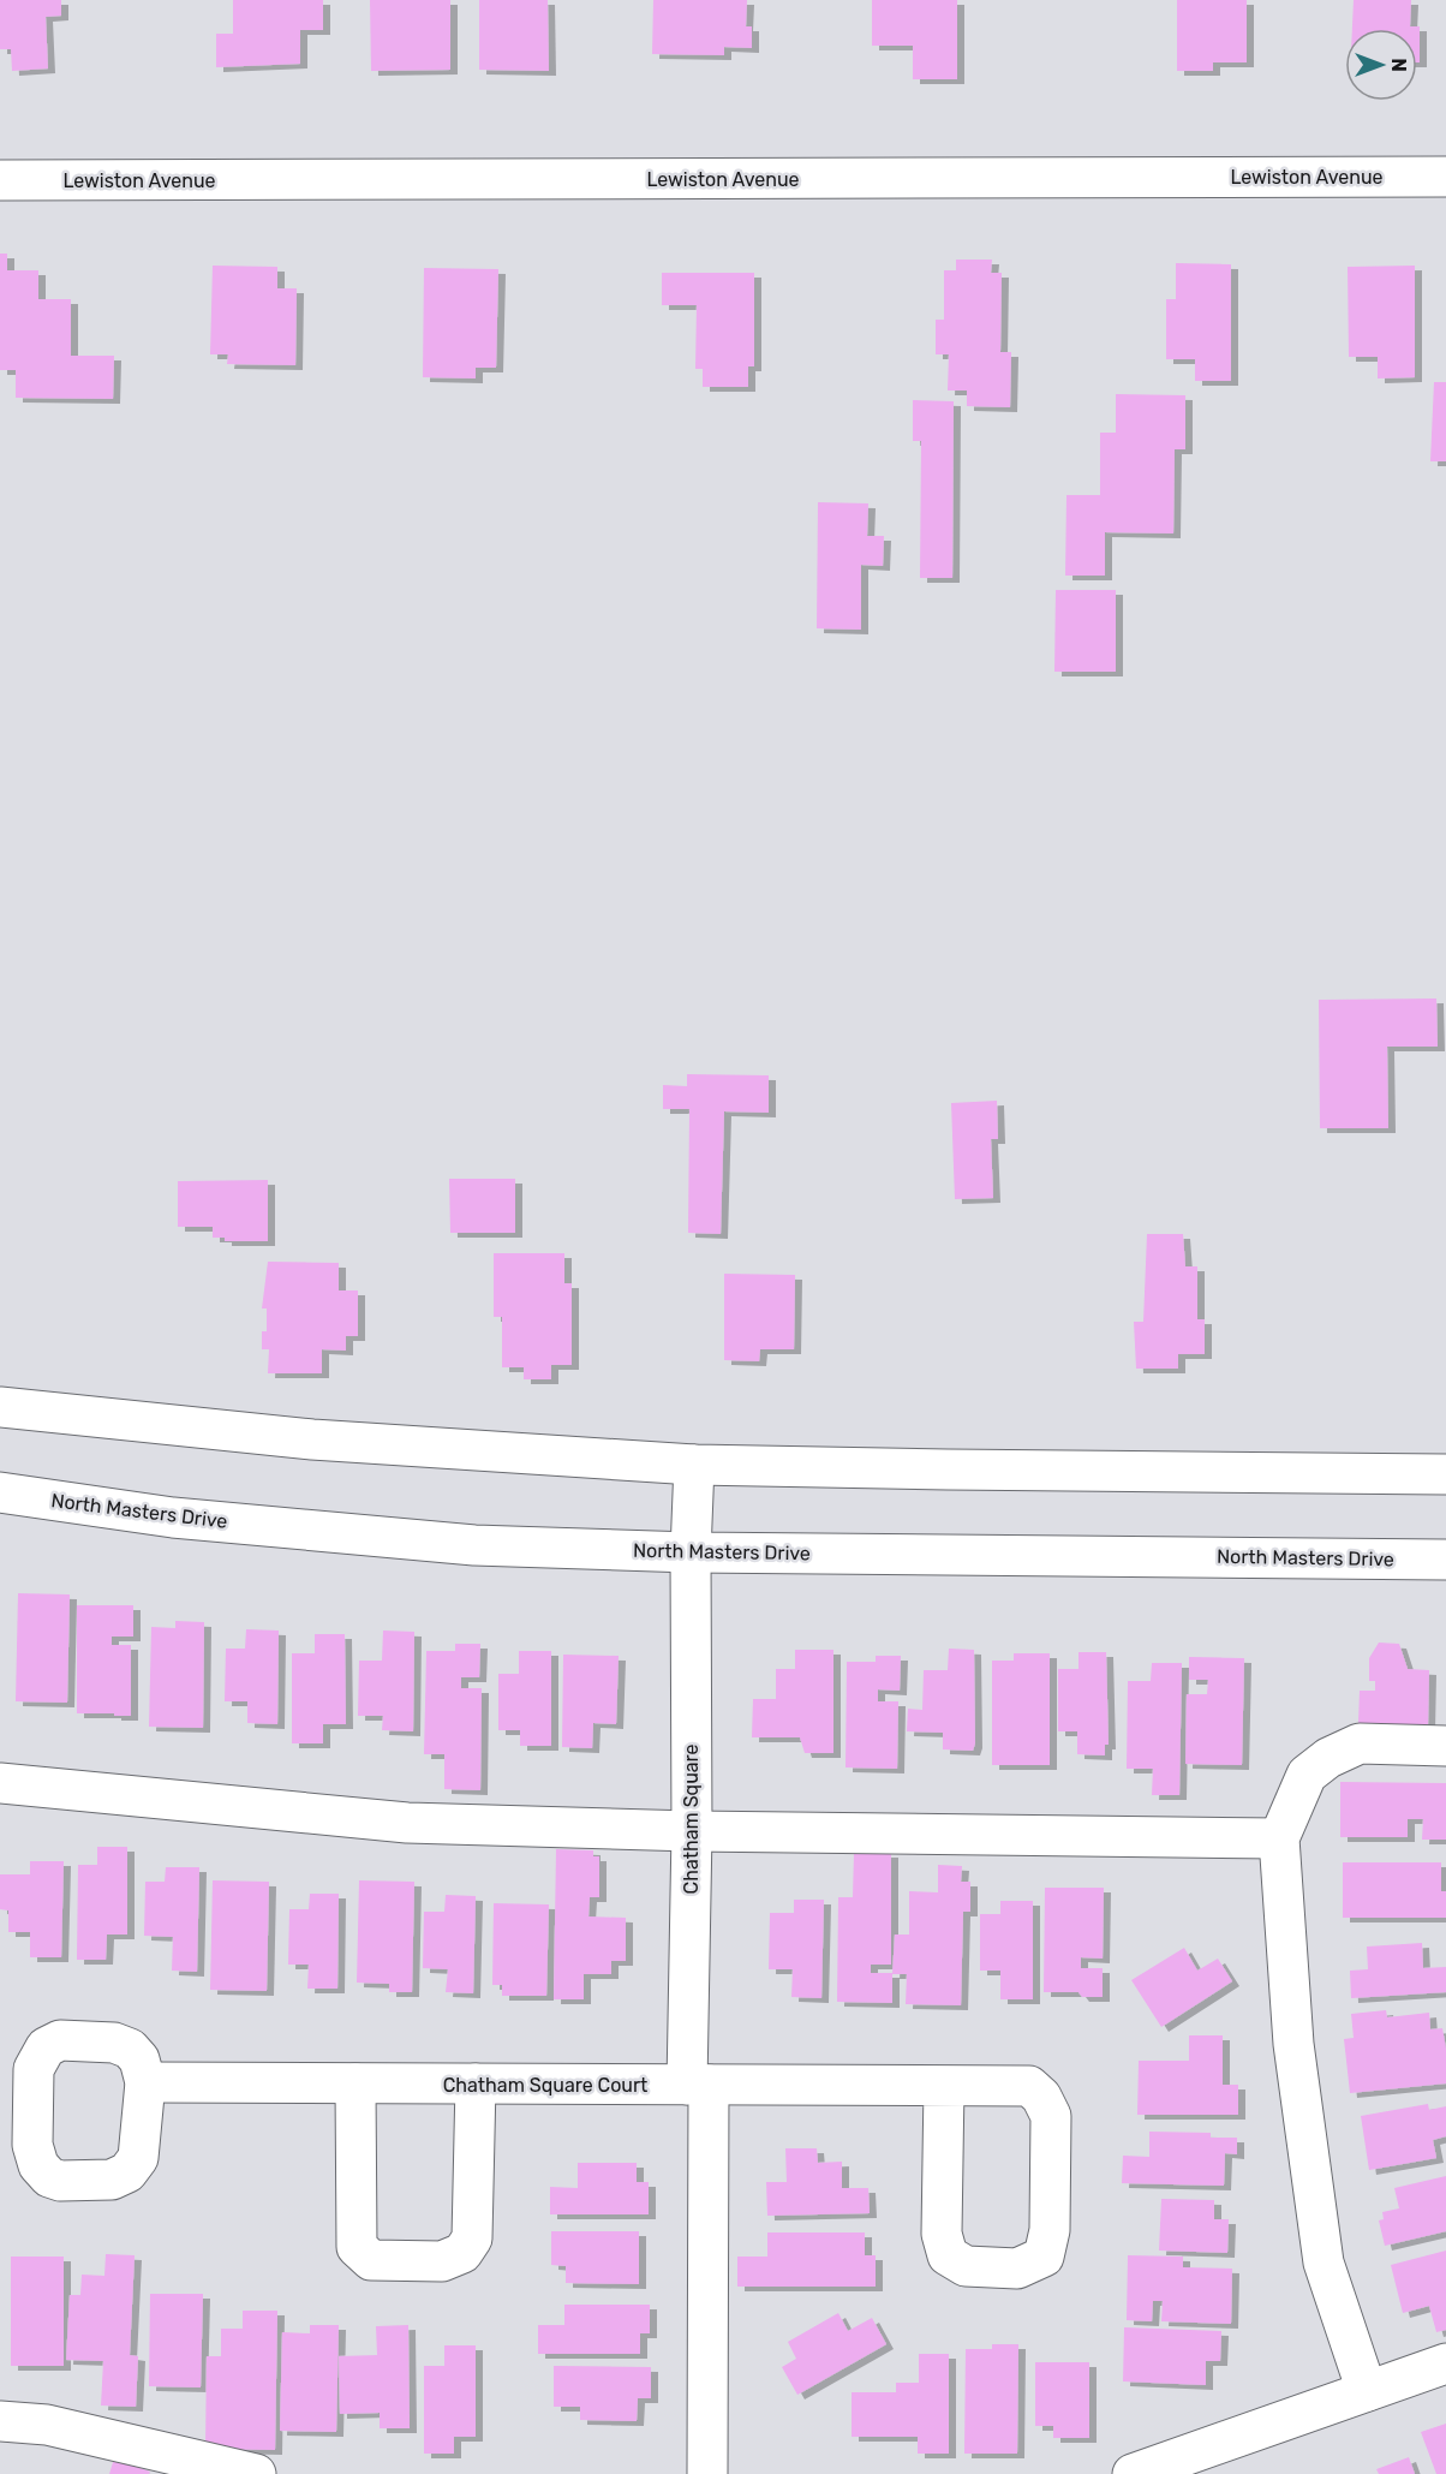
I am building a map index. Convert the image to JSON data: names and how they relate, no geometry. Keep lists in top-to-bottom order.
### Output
{
  "streets": {
    "street": [
      "Lewiston Avenue",
      "North Masters Drive",
      "Chatham Square",
      "Chatham Square Court"
    ]
  },
  "crossings": [
    ["North Masters Drive", "Chatham Square"],
    ["Chatham Square", "Chatham Square Court"]
  ],
  "north": "right"
}
